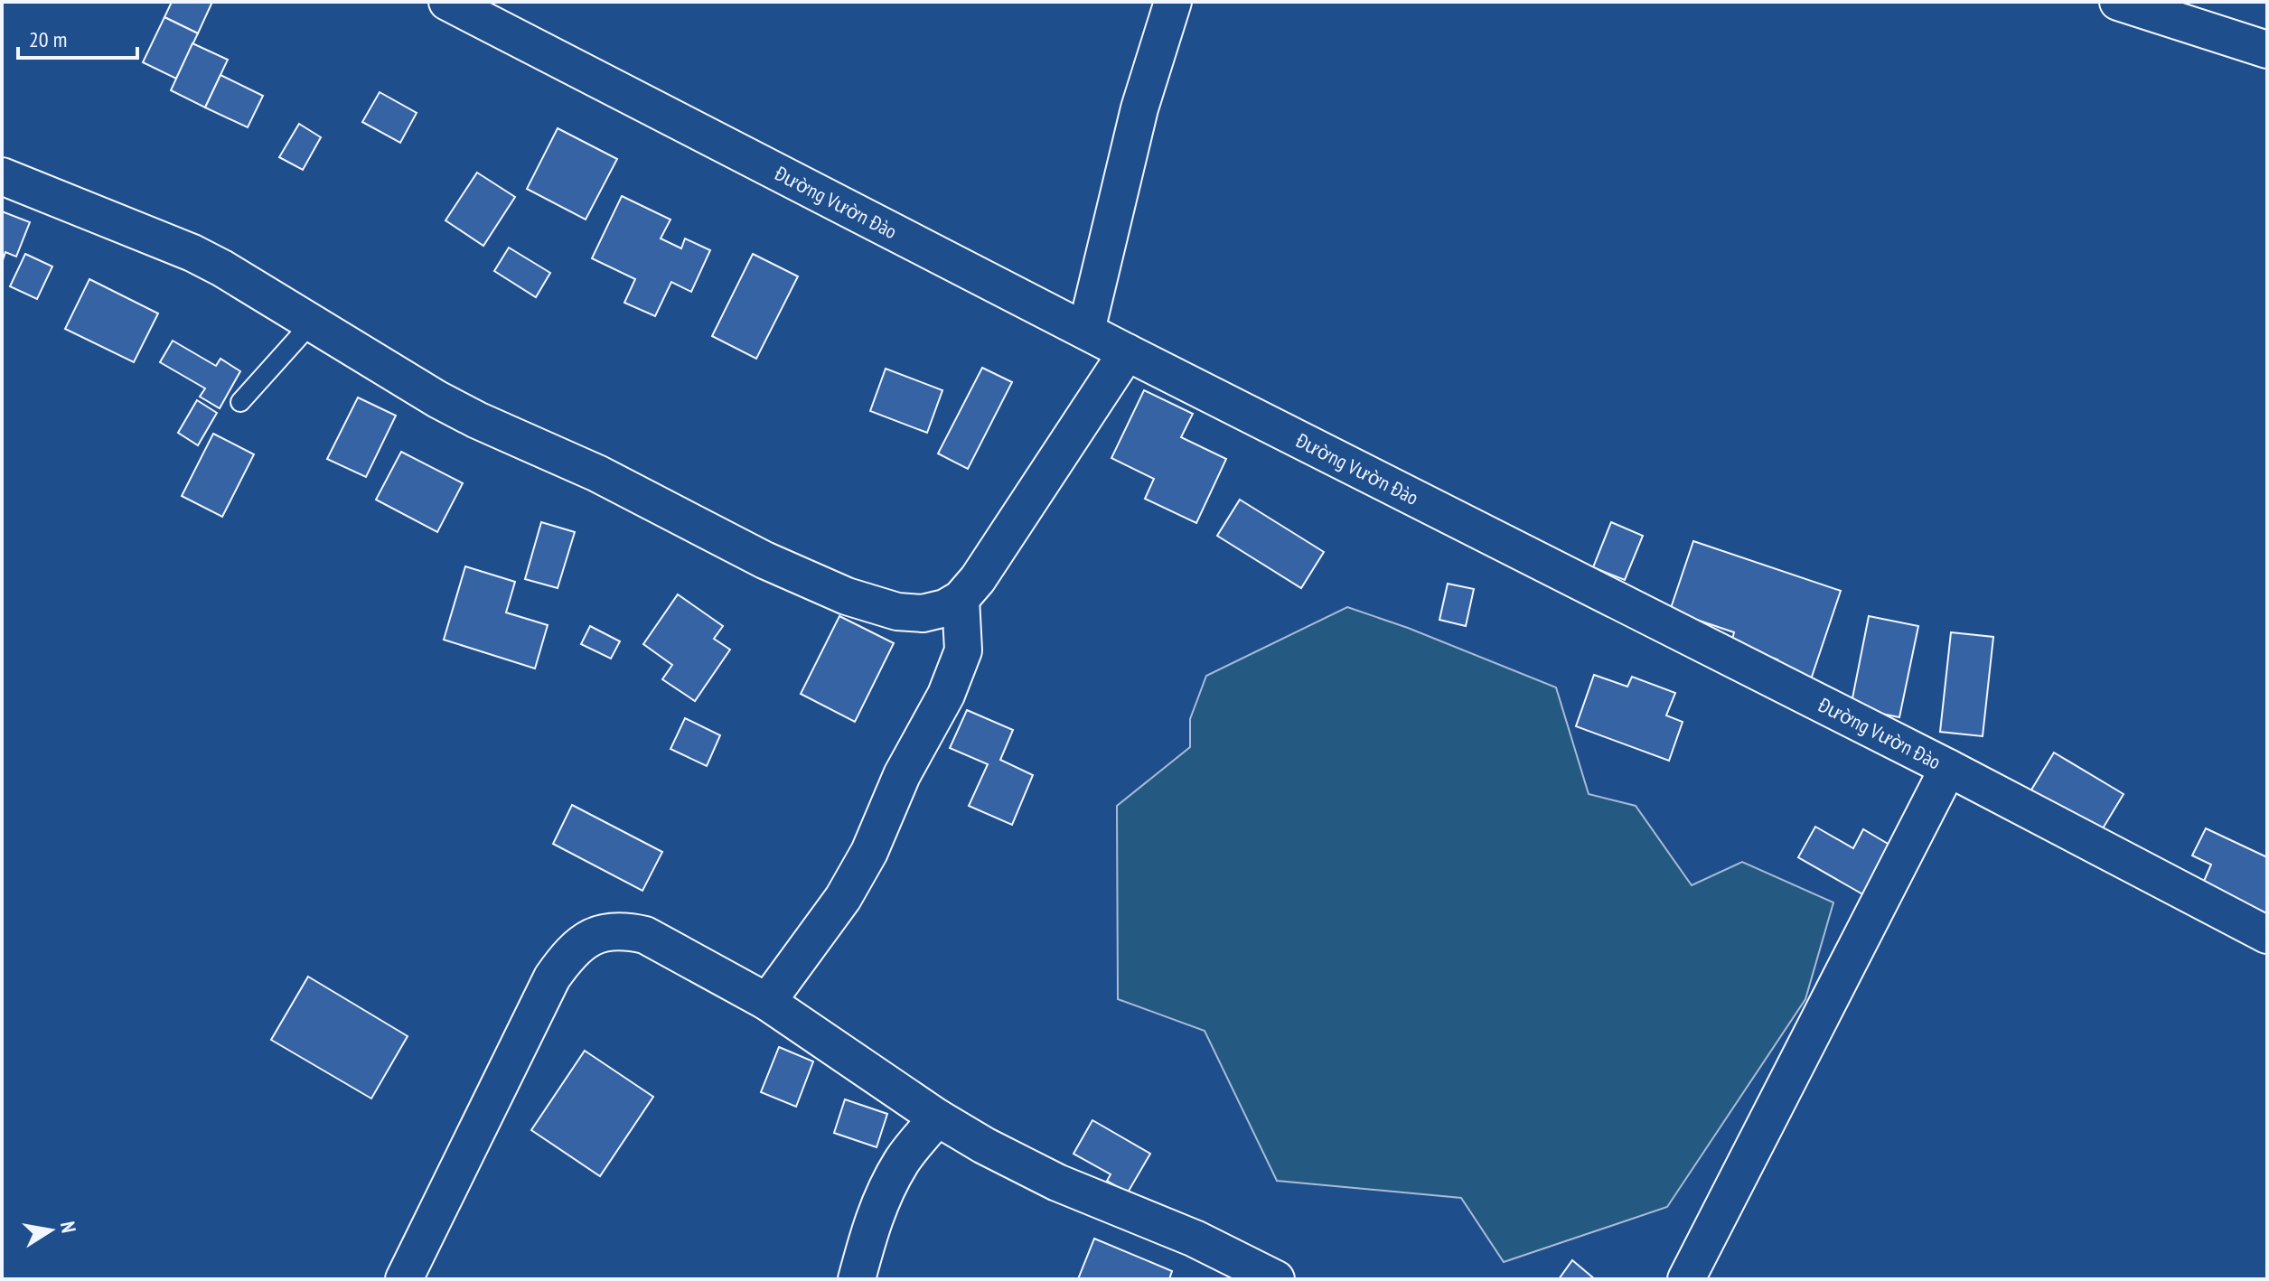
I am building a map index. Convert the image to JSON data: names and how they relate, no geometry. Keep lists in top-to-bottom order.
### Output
{
  "streets": {
    "street": ["Đường Vườn Đào"]
  },
  "scale_bar": "20 m",
  "north": "right"
}
